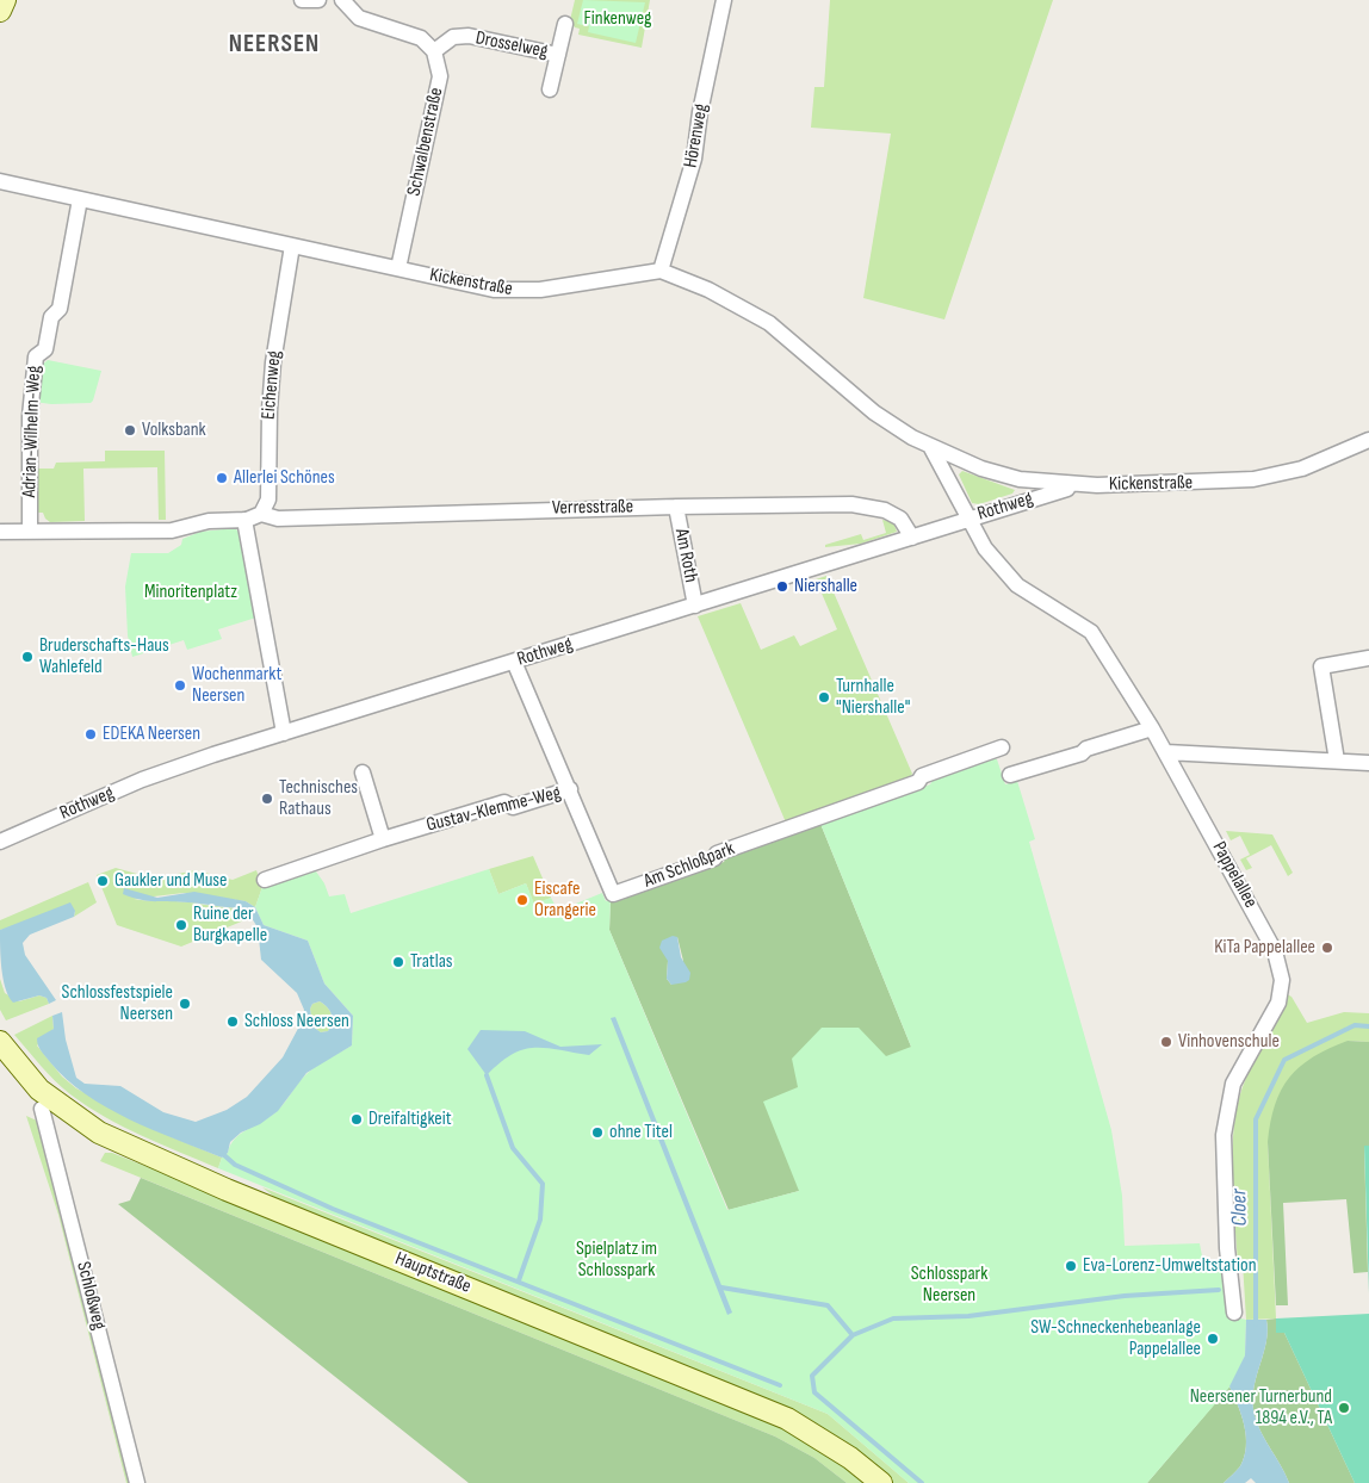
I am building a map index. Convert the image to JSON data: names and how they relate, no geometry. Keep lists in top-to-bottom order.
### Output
{
  "streets": {
    "street": [
      "Drosselweg",
      "Hörenweg",
      "Schwalbenstraße",
      "Kickenstraße",
      "Eichenweg",
      "Adrian-Wilhelm-Weg",
      "Rothweg",
      "Verresstraße",
      "Am Roth",
      "Gustav-Klemme-Weg",
      "Am Schloßpark",
      "Pappelallee",
      "Hauptstraße",
      "Schloßweg"
    ]
  },
  "crossings": [
    ["Drosselweg", "Schwalbenstraße"],
    ["Hörenweg", "Kickenstraße"],
    ["Schwalbenstraße", "Kickenstraße"],
    ["Kickenstraße", "Eichenweg"],
    ["Kickenstraße", "Adrian-Wilhelm-Weg"],
    ["Kickenstraße", "Rothweg"],
    ["Eichenweg", "Rothweg"],
    ["Eichenweg", "Verresstraße"],
    ["Rothweg", "Verresstraße"],
    ["Rothweg", "Am Roth"],
    ["Rothweg", "Am Schloßpark"],
    ["Rothweg", "Pappelallee"],
    ["Verresstraße", "Am Roth"],
    ["Gustav-Klemme-Weg", "Am Schloßpark"]
  ],
  "districts": ["NEERSEN"],
  "water": ["Cloer"],
  "parks": [
    "Finkenweg",
    "Minoritenplatz",
    "Spielplatz im Schlosspark",
    "Schlosspark Neersen"
  ],
  "places": [
    "Volksbank",
    "Allerlei Schönes",
    "Niershalle",
    "Bruderschafts-Haus Wahlefeld",
    "Wochenmarkt Neersen",
    "Turnhalle \"Niershalle\"",
    "EDEKA Neersen",
    "Technisches Rathaus",
    "Gaukler und Muse",
    "Eiscafe Orangerie",
    "Ruine der Burgkapelle",
    "KiTa Pappelallee",
    "Tratlas",
    "Schlossfestspiele Neersen",
    "Schloss Neersen",
    "Vinhovenschule",
    "Dreifaltigkeit",
    "ohne Titel",
    "Eva-Lorenz-Umweltstation",
    "SW-Schneckenhebeanlage Pappelallee",
    "Neersener Turnerbund 1894 e.V., TA"
  ]
}
